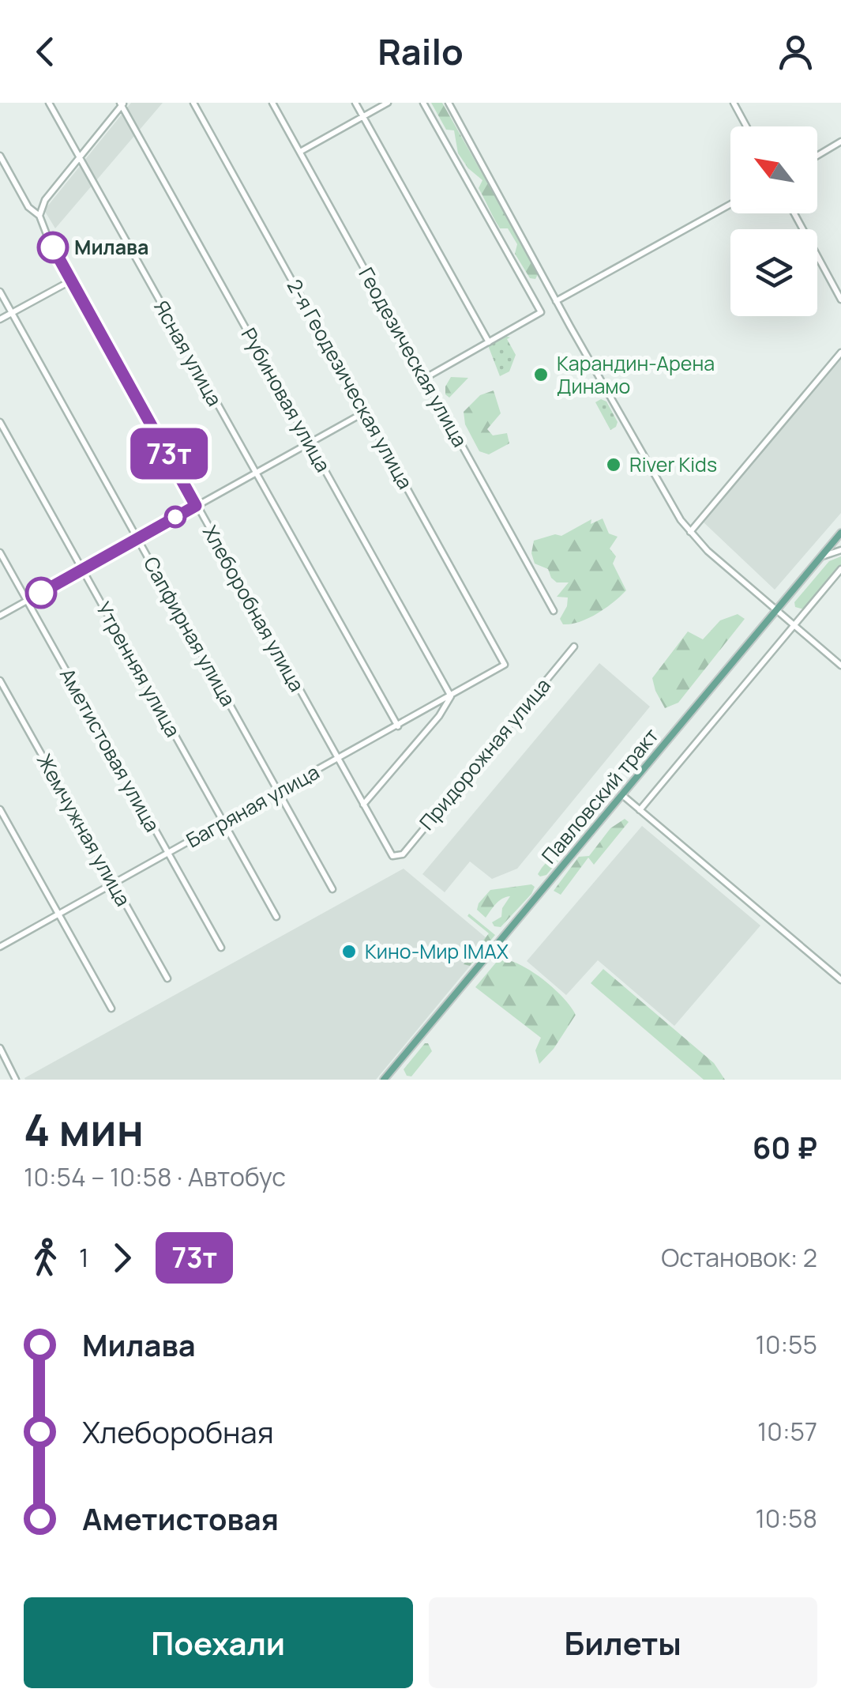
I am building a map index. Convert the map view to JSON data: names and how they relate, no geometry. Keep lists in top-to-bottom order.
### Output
{
  "streets": {
    "main road": ["Павловский тракт"],
    "street": [
      "Ясная улица",
      "Геодезическая улица",
      "2-я Геодезическая улица",
      "Рубиновая улица",
      "Хлеборобная улица",
      "Сапфирная улица",
      "Утренняя улица",
      "Аметистовая улица",
      "Придорожная улица",
      "Багряная улица",
      "Жемчужная улица"
    ]
  },
  "crossings": [
    ["Ясная улица", "Багряная улица"],
    ["2-я Геодезическая улица", "Багряная улица"],
    ["Рубиновая улица", "Багряная улица"],
    ["Хлеборобная улица", "Придорожная улица"],
    ["Хлеборобная улица", "Багряная улица"],
    ["Сапфирная улица", "Багряная улица"],
    ["Утренняя улица", "Багряная улица"],
    ["Аметистовая улица", "Багряная улица"],
    ["Багряная улица", "Жемчужная улица"]
  ],
  "places": [
    "Милава",
    "Карандин-Арена Динамо",
    "River Kids",
    "Кино-Мир IMAX"
  ],
  "lines": ["bus line 73т"],
  "north": "top left",
  "page": {
    "header": "Railo",
    "on_map": "73т",
    "heading": ["4 мин", "10:54 – 10:58 · Автобус", "60 ₽"],
    "legs": ["1", "73т", "Остановок: 2"],
    "list": [
      {
        "name": "Милава",
        "value": "10:55"
      },
      {
        "name": "Хлеборобная",
        "value": "10:57"
      },
      {
        "name": "Аметистовая",
        "value": "10:58"
      }
    ],
    "buttons": ["Поехали", "Билеты"]
  }
}
